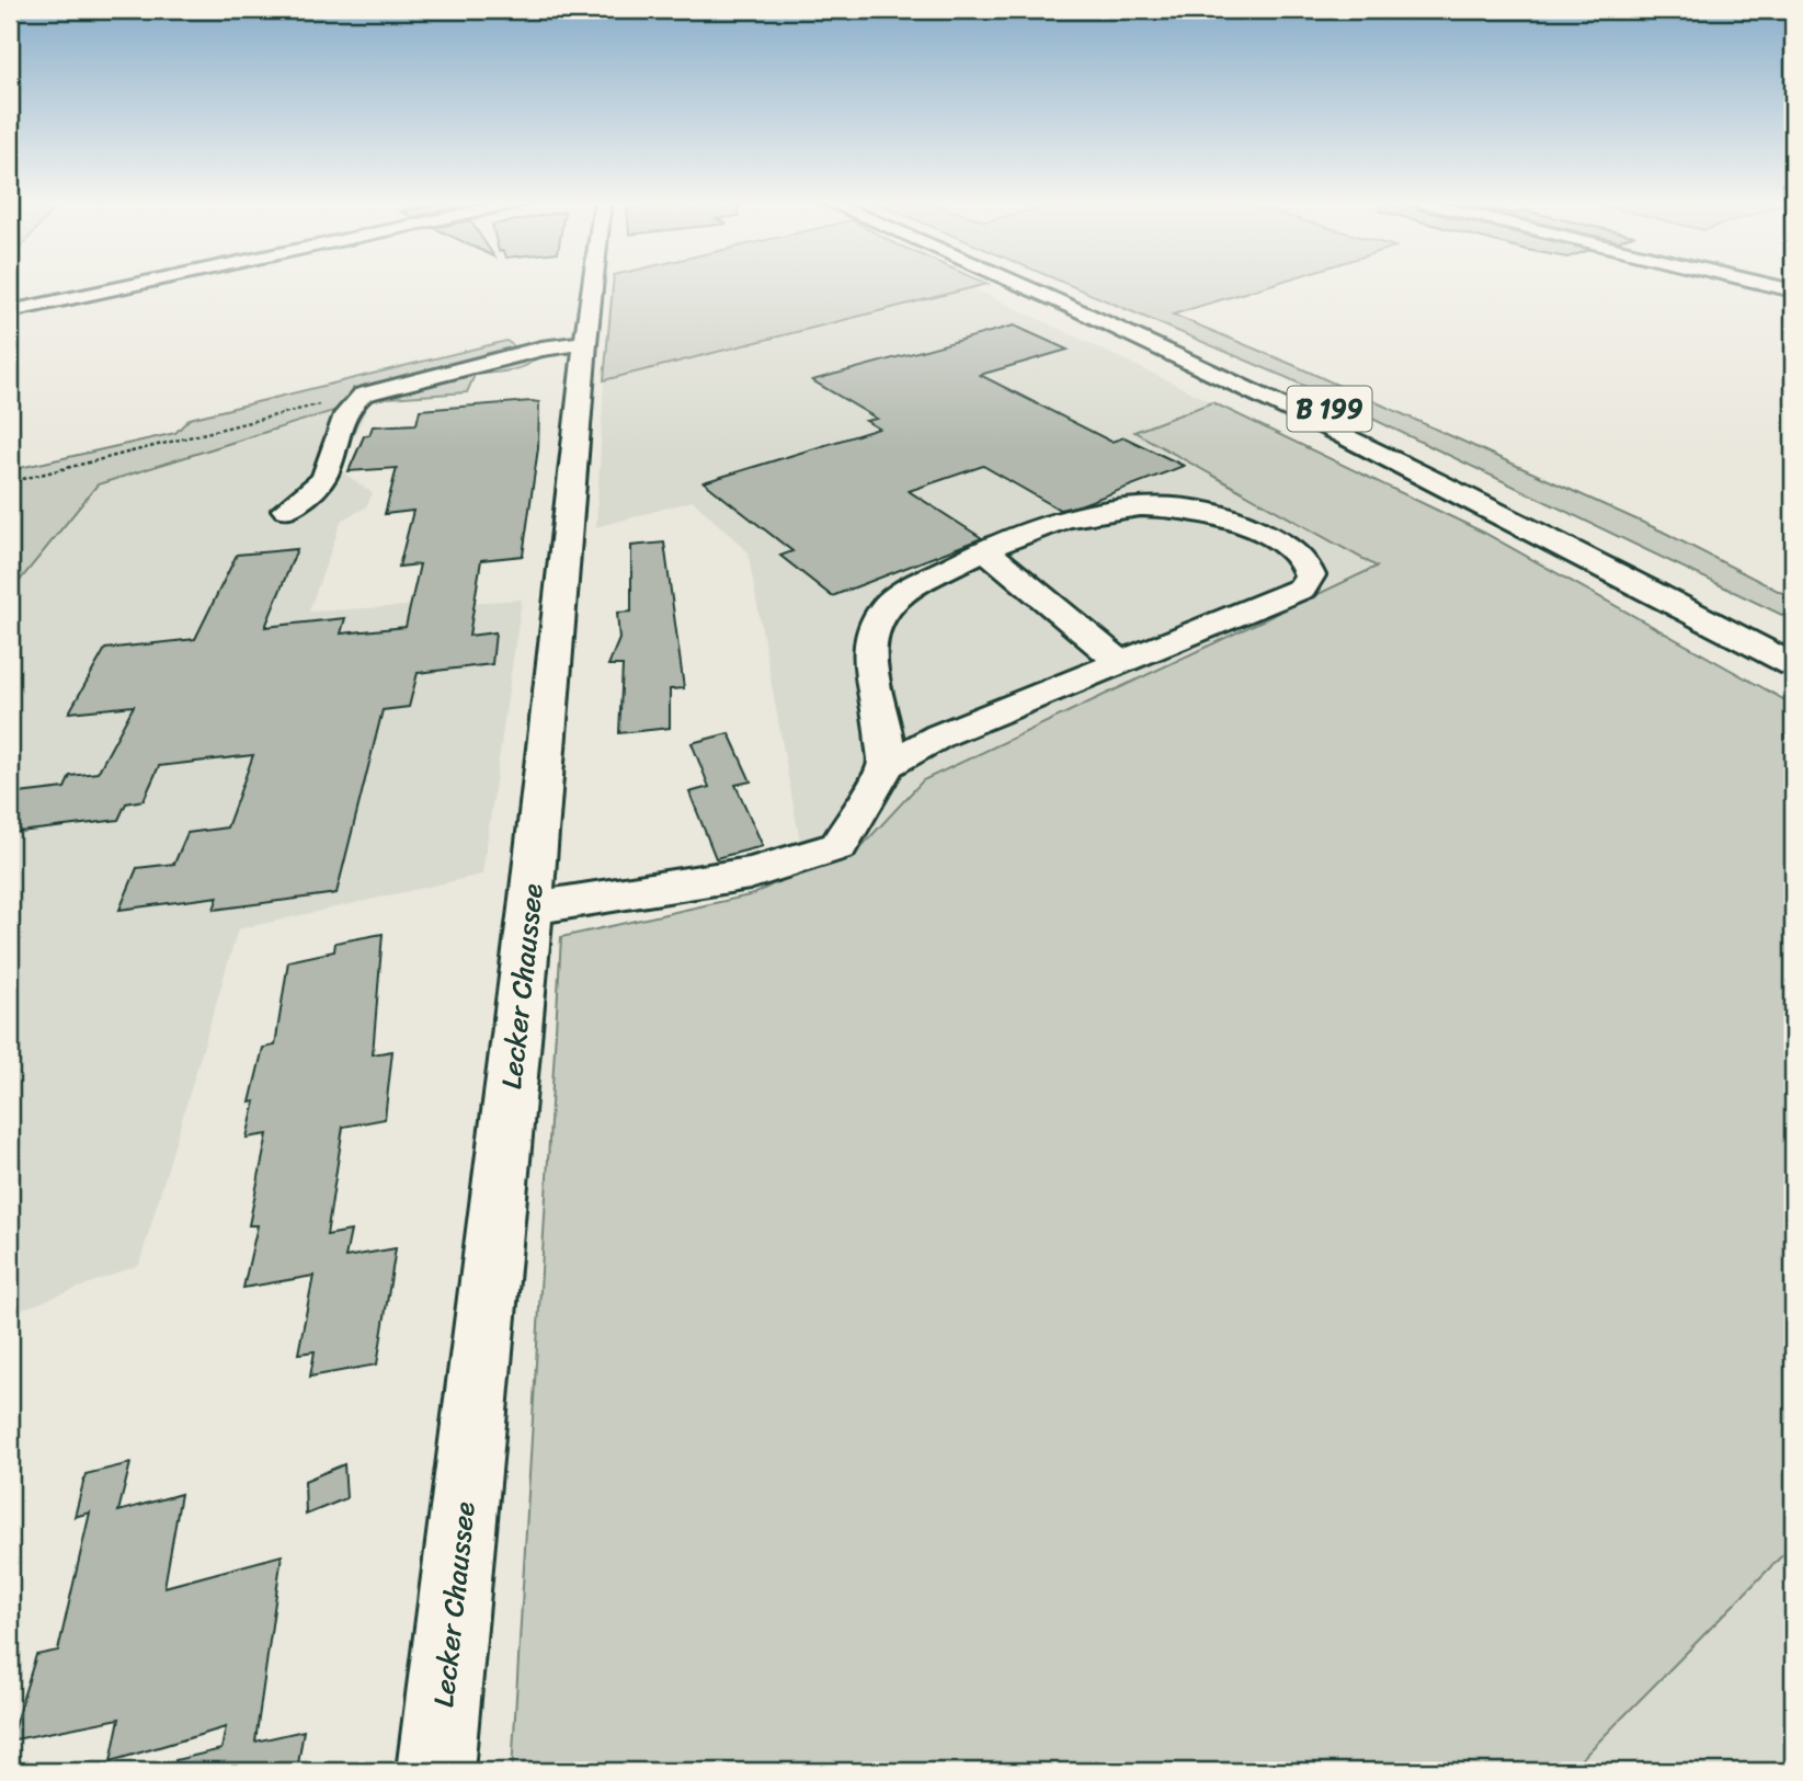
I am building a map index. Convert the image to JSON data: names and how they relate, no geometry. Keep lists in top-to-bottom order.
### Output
{
  "streets": {
    "main road": ["B 199", "Lecker Chaussee"]
  }
}
